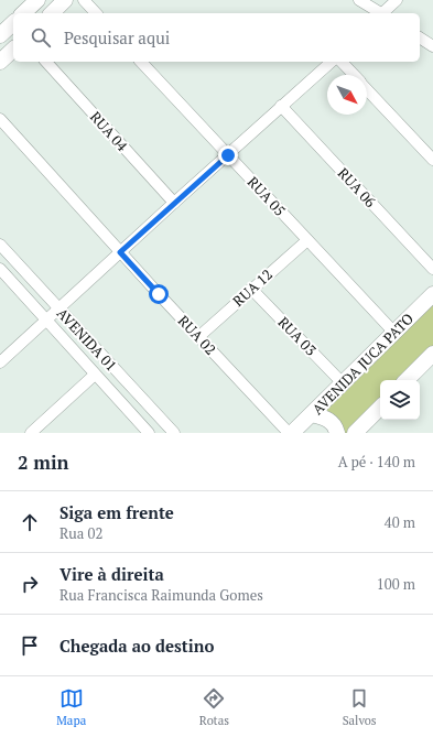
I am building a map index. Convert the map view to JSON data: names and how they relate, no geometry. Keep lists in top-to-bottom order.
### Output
{
  "streets": {
    "street": [
      "RUA 04",
      "RUA 06",
      "RUA 05",
      "RUA 12",
      "RUA 02",
      "RUA 03",
      "AVENIDA 01",
      "AVENIDA JUCA PATO"
    ]
  },
  "crossings": [
    ["RUA 05", "RUA 12"],
    ["RUA 05", "AVENIDA JUCA PATO"],
    ["RUA 12", "RUA 02"],
    ["RUA 12", "RUA 03"],
    ["RUA 03", "AVENIDA JUCA PATO"]
  ],
  "north": "bottom right",
  "page": {
    "search": "Pesquisar aqui",
    "heading": ["2 min", "A pé · 140 m"],
    "list": [
      ["Siga em frente", "Rua 02", "40 m"],
      ["Vire à direita", "Rua Francisca Raimunda Gomes", "100 m"],
      "Chegada ao destino"
    ],
    "nav": ["Mapa", "Rotas", "Salvos"]
  }
}
